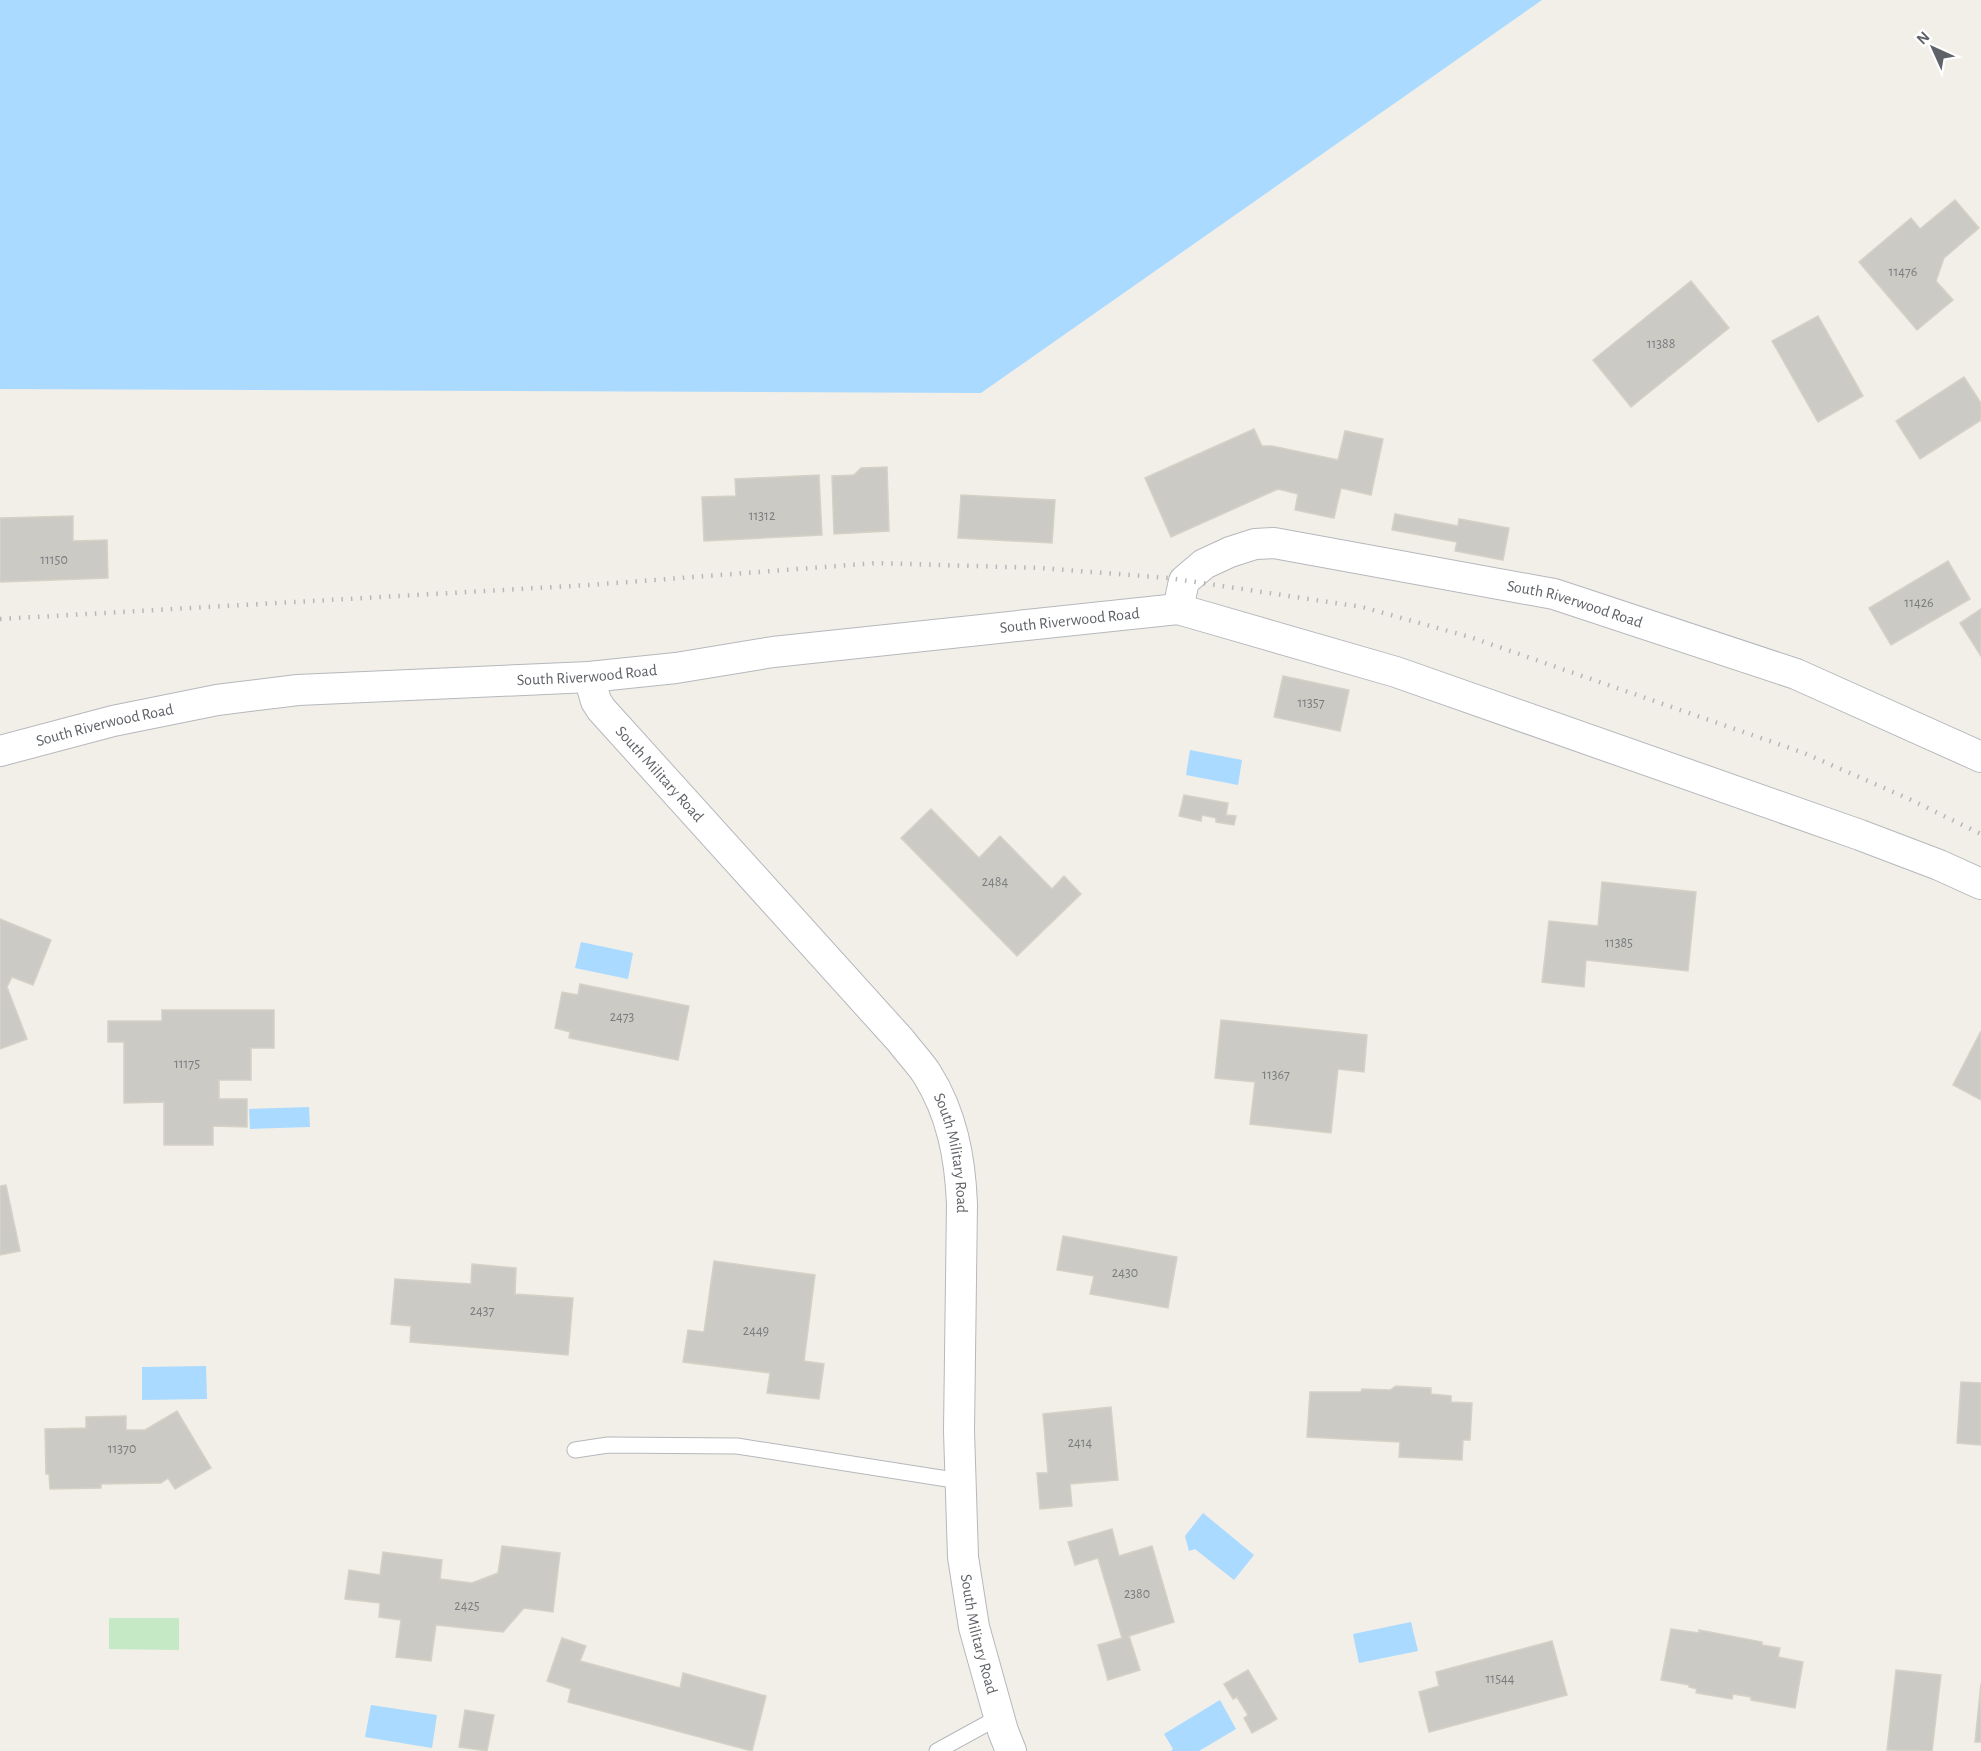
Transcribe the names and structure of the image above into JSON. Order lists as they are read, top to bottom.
{
  "streets": {
    "street": ["South Riverwood Road", "South Military Road"]
  },
  "crossings": [
    ["South Riverwood Road", "South Military Road"]
  ],
  "house_numbers": [
    "11476",
    "11388",
    "11312",
    "11150",
    "11426",
    "11357",
    "2484",
    "11385",
    "2473",
    "11175",
    "11367",
    "2430",
    "2437",
    "2449",
    "2414",
    "11370",
    "2380",
    "2425",
    "11544"
  ],
  "north": "top left"
}
